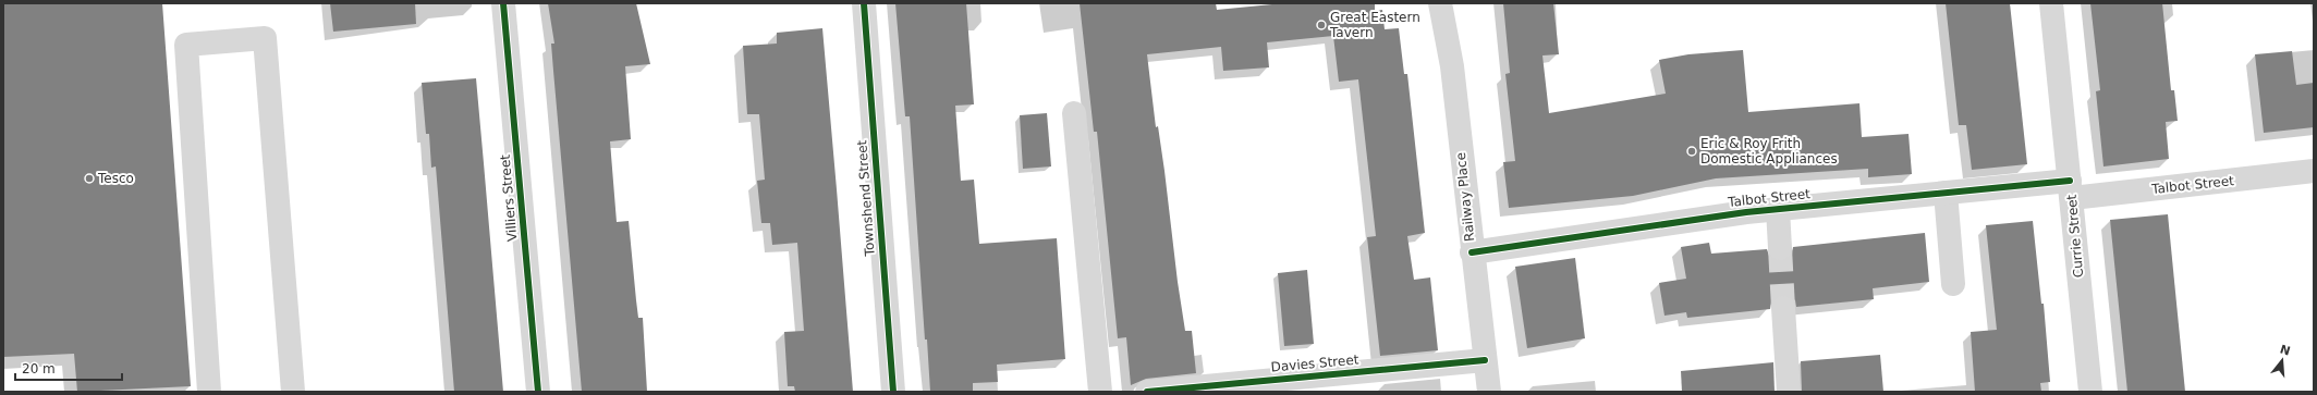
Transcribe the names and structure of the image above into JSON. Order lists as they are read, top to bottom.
{
  "streets": {
    "street": [
      "Talbot Street",
      "Railway Place",
      "Villiers Street",
      "Townshend Street",
      "Currie Street",
      "Davies Street"
    ]
  },
  "crossings": [
    ["Talbot Street", "Railway Place"],
    ["Talbot Street", "Currie Street"],
    ["Railway Place", "Davies Street"]
  ],
  "places": ["Great Eastern Tavern", "Eric & Roy Frith Domestic Appliances", "Tesco"],
  "scale_bar": "20 m",
  "north": "top"
}
